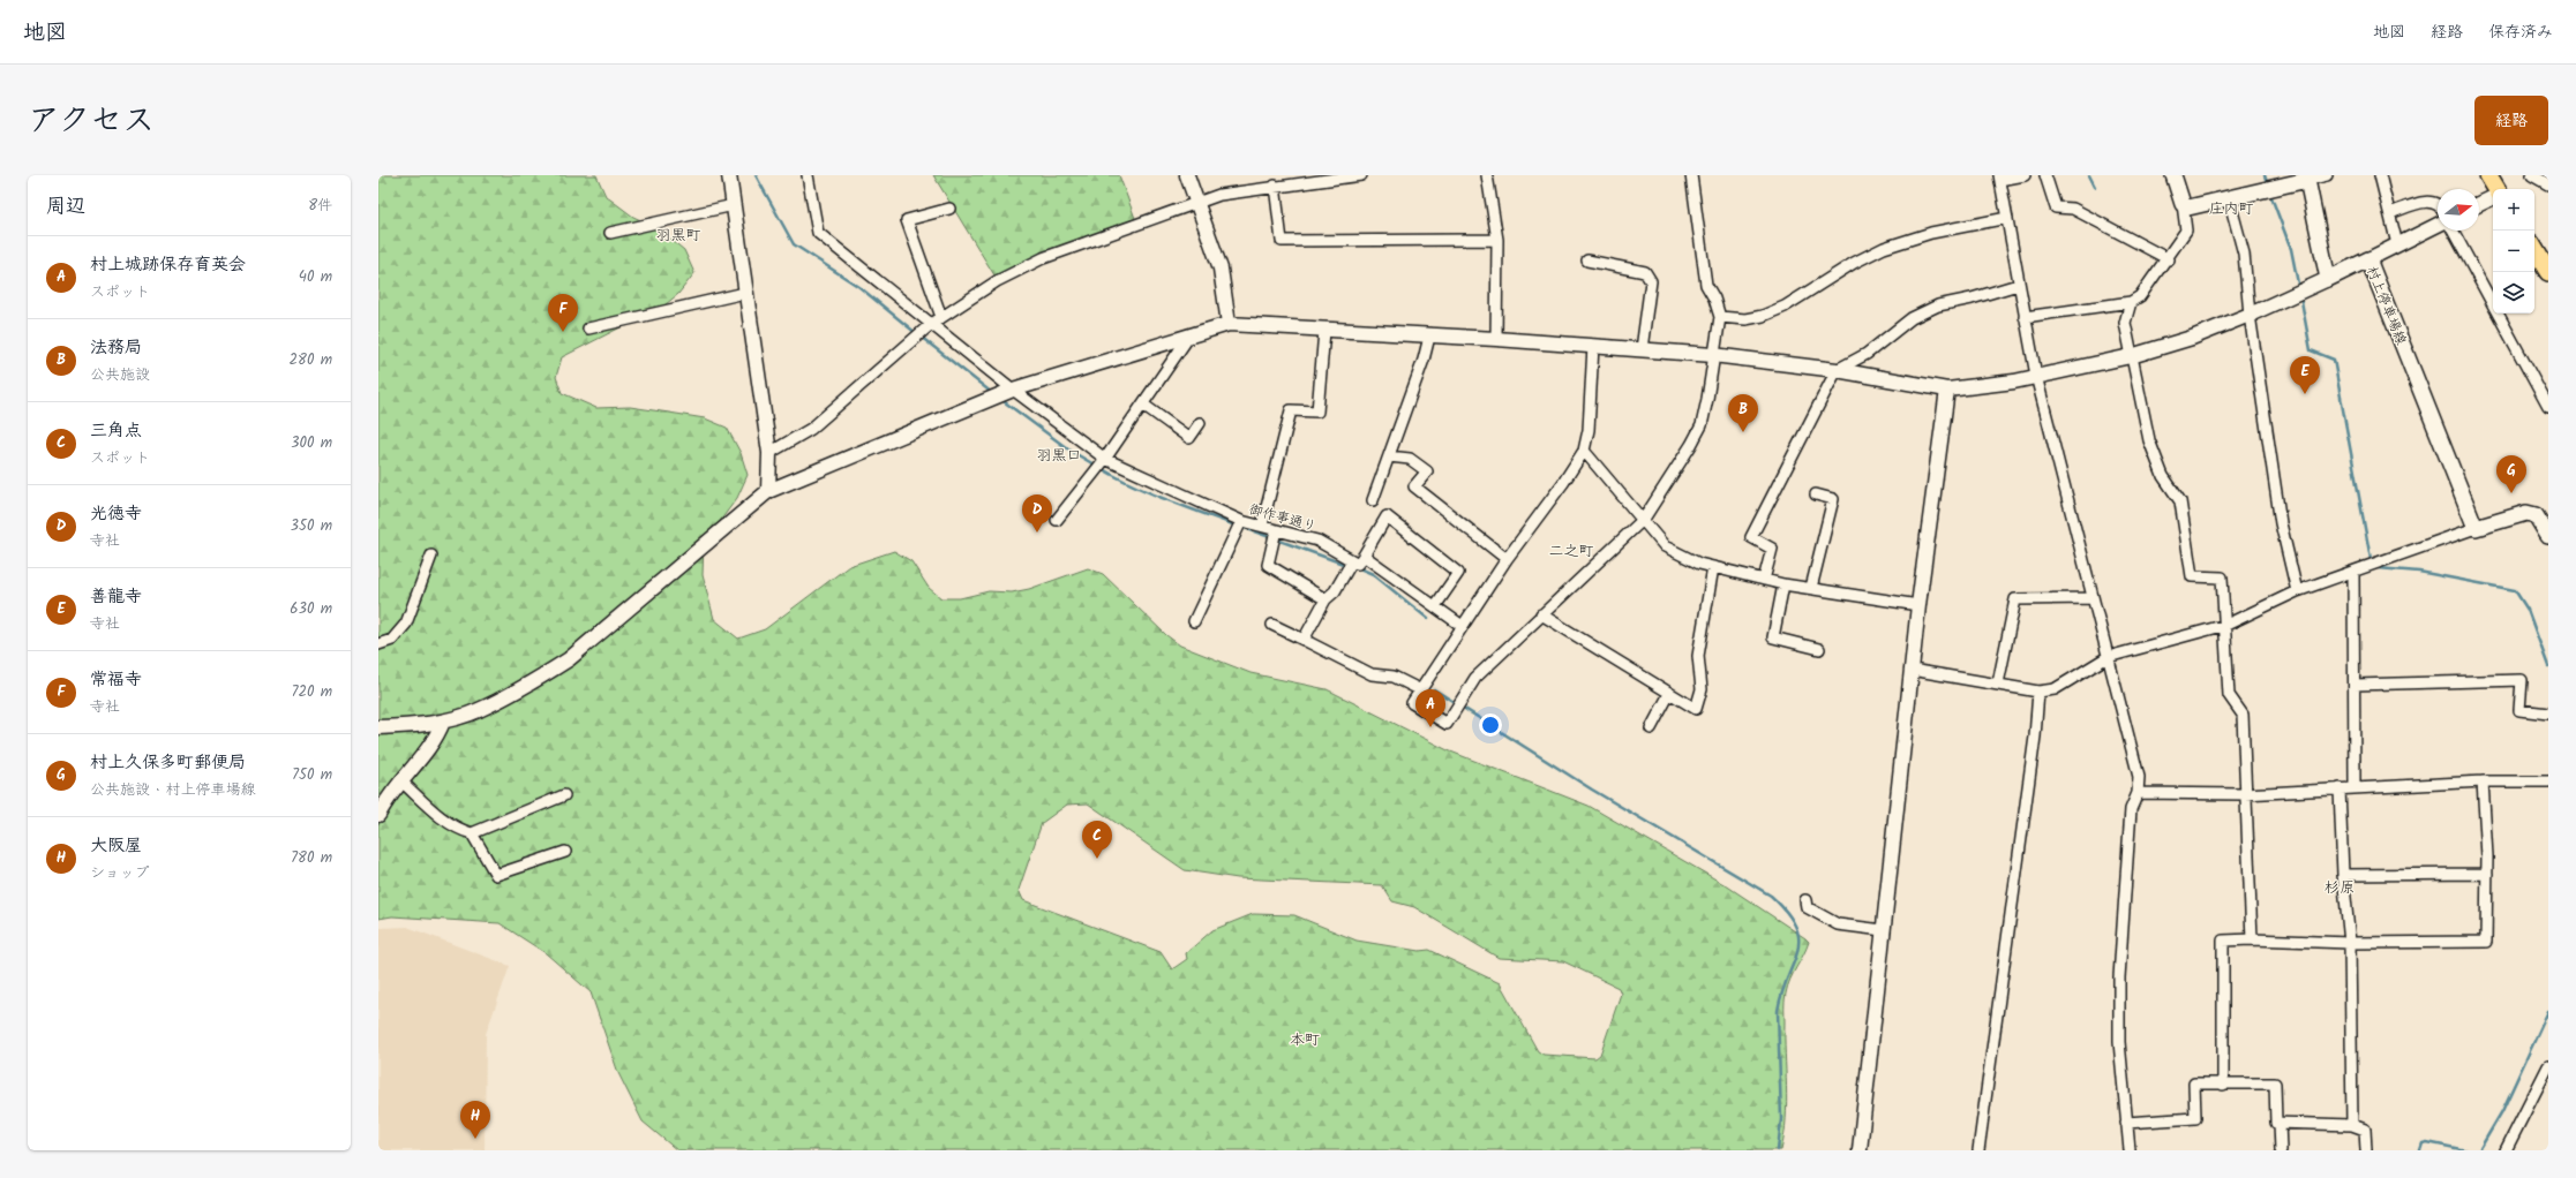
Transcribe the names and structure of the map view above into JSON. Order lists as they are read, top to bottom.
{
  "streets": {
    "main road": ["村上停車場線"],
    "street": ["御作事通り"]
  },
  "districts": [
    "庄内町",
    "羽黒町",
    "羽黒口",
    "二之町",
    "杉原",
    "本町"
  ],
  "north": "right",
  "page": {
    "header": "地図",
    "nav": ["地図", "経路", "保存済み"],
    "title": "アクセス",
    "buttons": "経路",
    "heading": ["周辺", "8件"],
    "map_buttons": ["+", "−"],
    "list": [
      {
        "mark": "A",
        "name": "村上城跡保存育英会",
        "note": "スポット",
        "value": "40 m"
      },
      {
        "mark": "B",
        "name": "法務局",
        "note": "公共施設",
        "value": "280 m"
      },
      {
        "mark": "C",
        "name": "三角点",
        "note": "スポット",
        "value": "300 m"
      },
      {
        "mark": "D",
        "name": "光徳寺",
        "note": "寺社",
        "value": "350 m"
      },
      {
        "mark": "E",
        "name": "善龍寺",
        "note": "寺社",
        "value": "630 m"
      },
      {
        "mark": "F",
        "name": "常福寺",
        "note": "寺社",
        "value": "720 m"
      },
      {
        "mark": "G",
        "name": "村上久保多町郵便局",
        "note": "公共施設 · 村上停車場線",
        "value": "750 m"
      },
      {
        "mark": "H",
        "name": "大阪屋",
        "note": "ショップ",
        "value": "780 m"
      }
    ],
    "pins": [
      "F",
      "E",
      "B",
      "G",
      "D",
      "A",
      "C",
      "H"
    ]
  }
}
